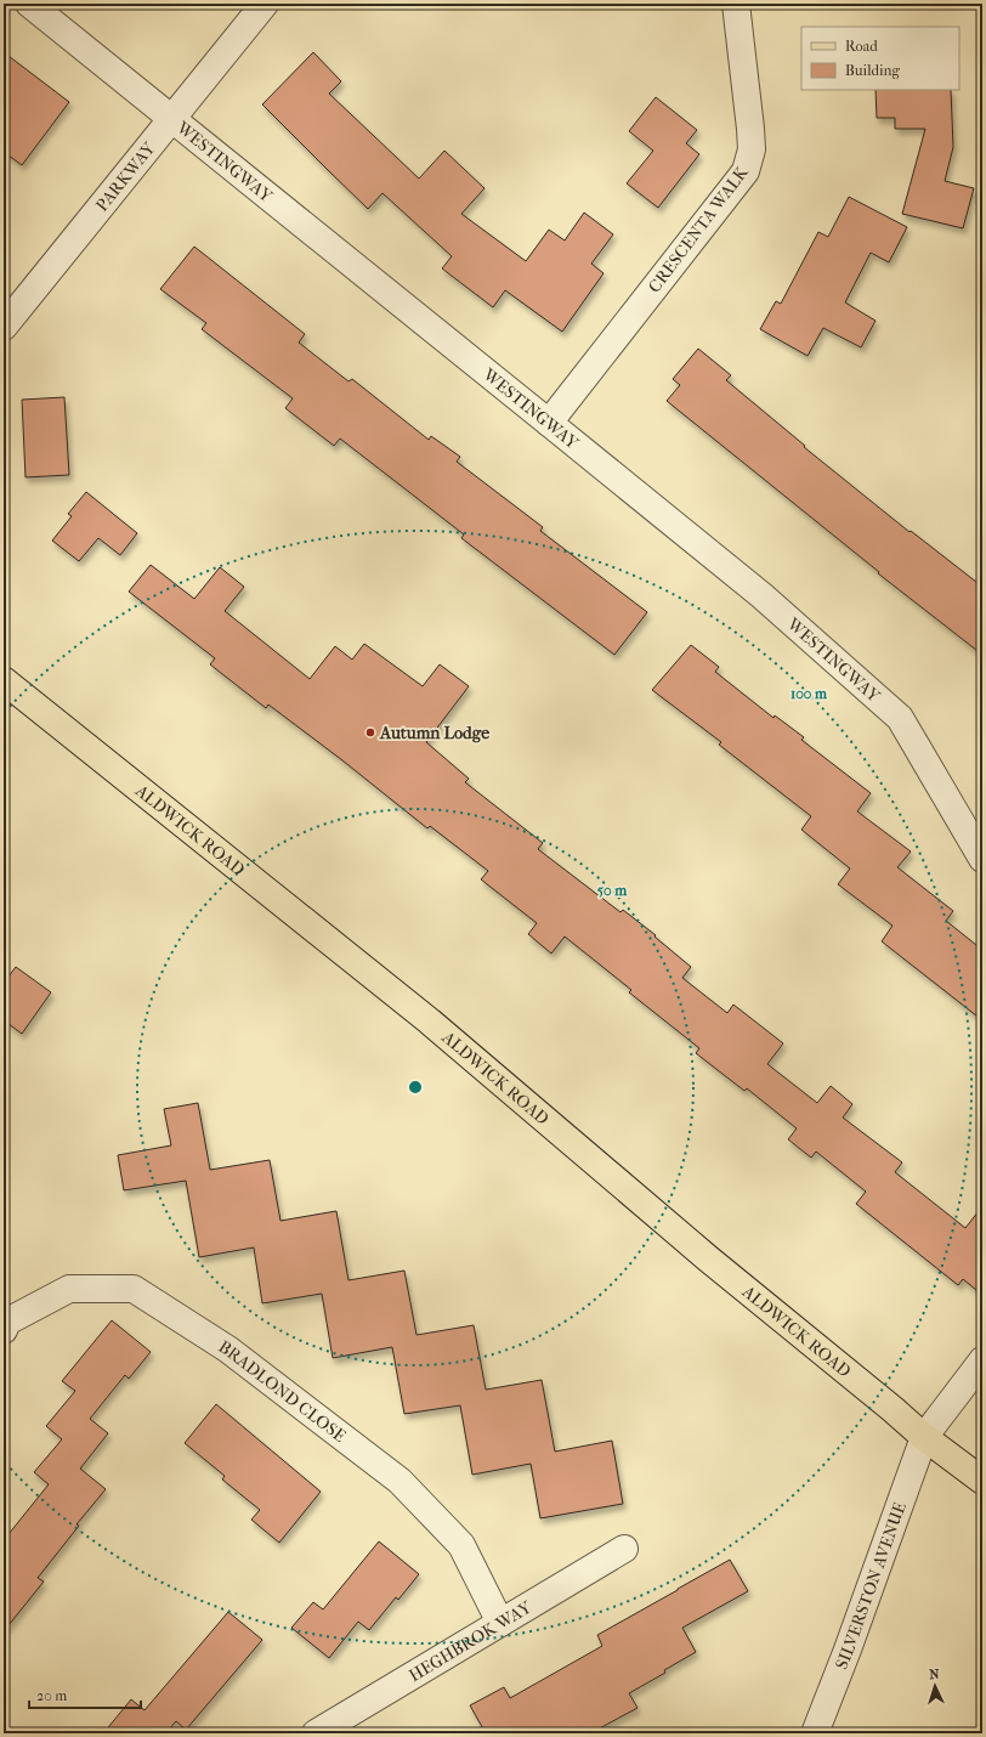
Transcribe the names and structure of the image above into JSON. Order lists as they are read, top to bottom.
{
  "streets": {
    "main road": ["ALDWICK ROAD"],
    "street": [
      "WESTINGWAY",
      "PARKWAY",
      "CRESCENTA WALK",
      "BRADLOND CLOSE",
      "SILVERSTON AVENUE",
      "HEGHBROK WAY"
    ]
  },
  "crossings": [
    ["WESTINGWAY", "PARKWAY"],
    ["WESTINGWAY", "CRESCENTA WALK"],
    ["ALDWICK ROAD", "SILVERSTON AVENUE"],
    ["BRADLOND CLOSE", "HEGHBROK WAY"]
  ],
  "places": ["Autumn Lodge"],
  "legend": ["Road", "Building"],
  "scale_bar": "20 m",
  "north": "top",
  "rings": ["100 m", "50 m"]
}
